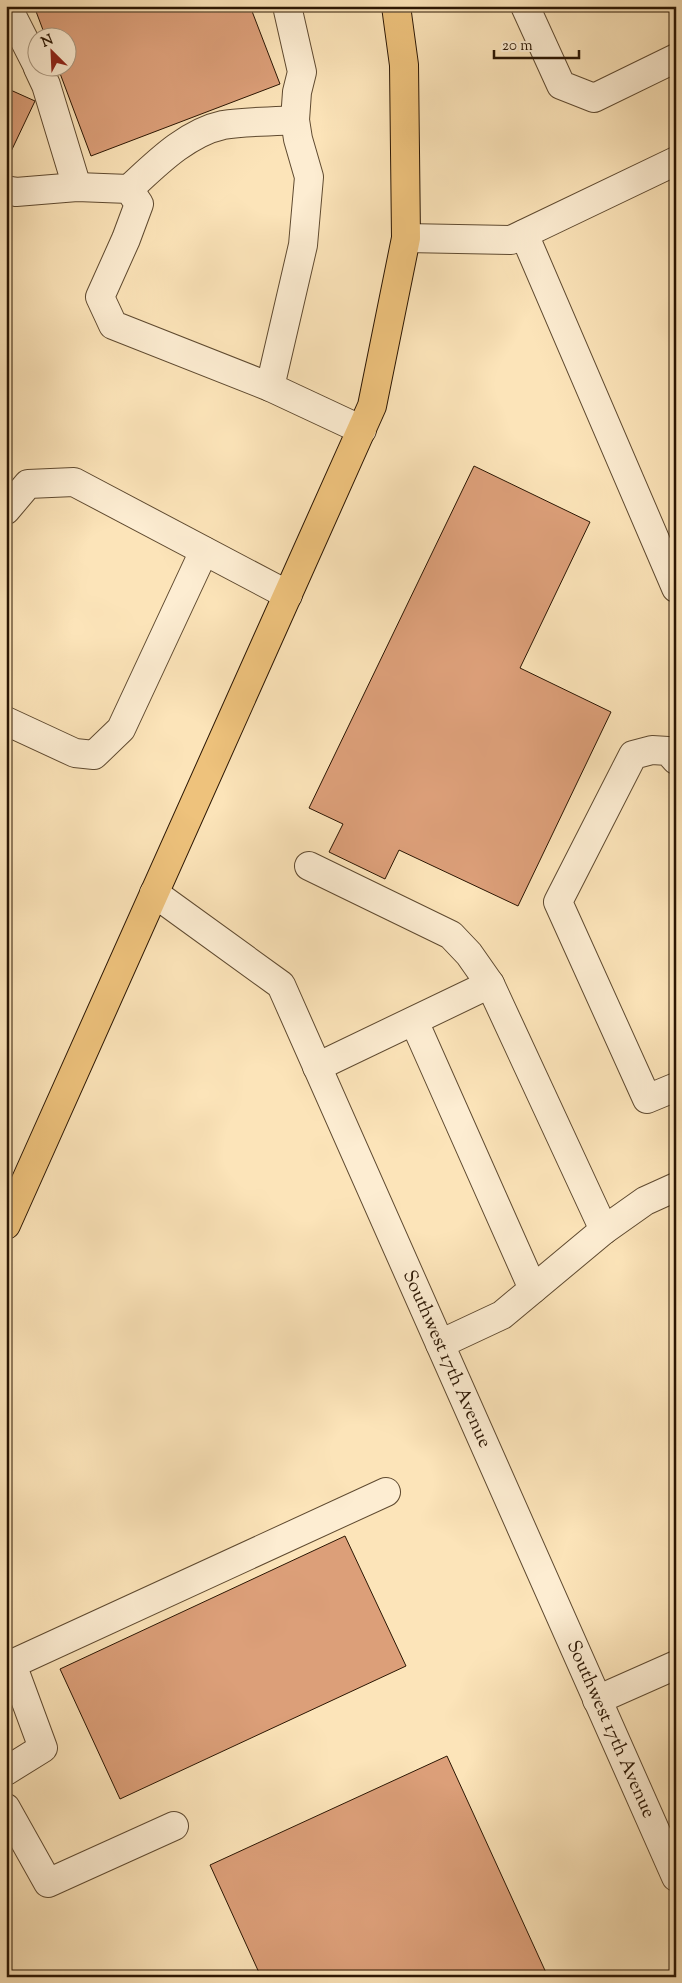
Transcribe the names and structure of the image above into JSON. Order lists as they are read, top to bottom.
{
  "streets": {
    "street": ["Southwest 17th Avenue"]
  },
  "scale_bar": "20 m",
  "north": "top left"
}
